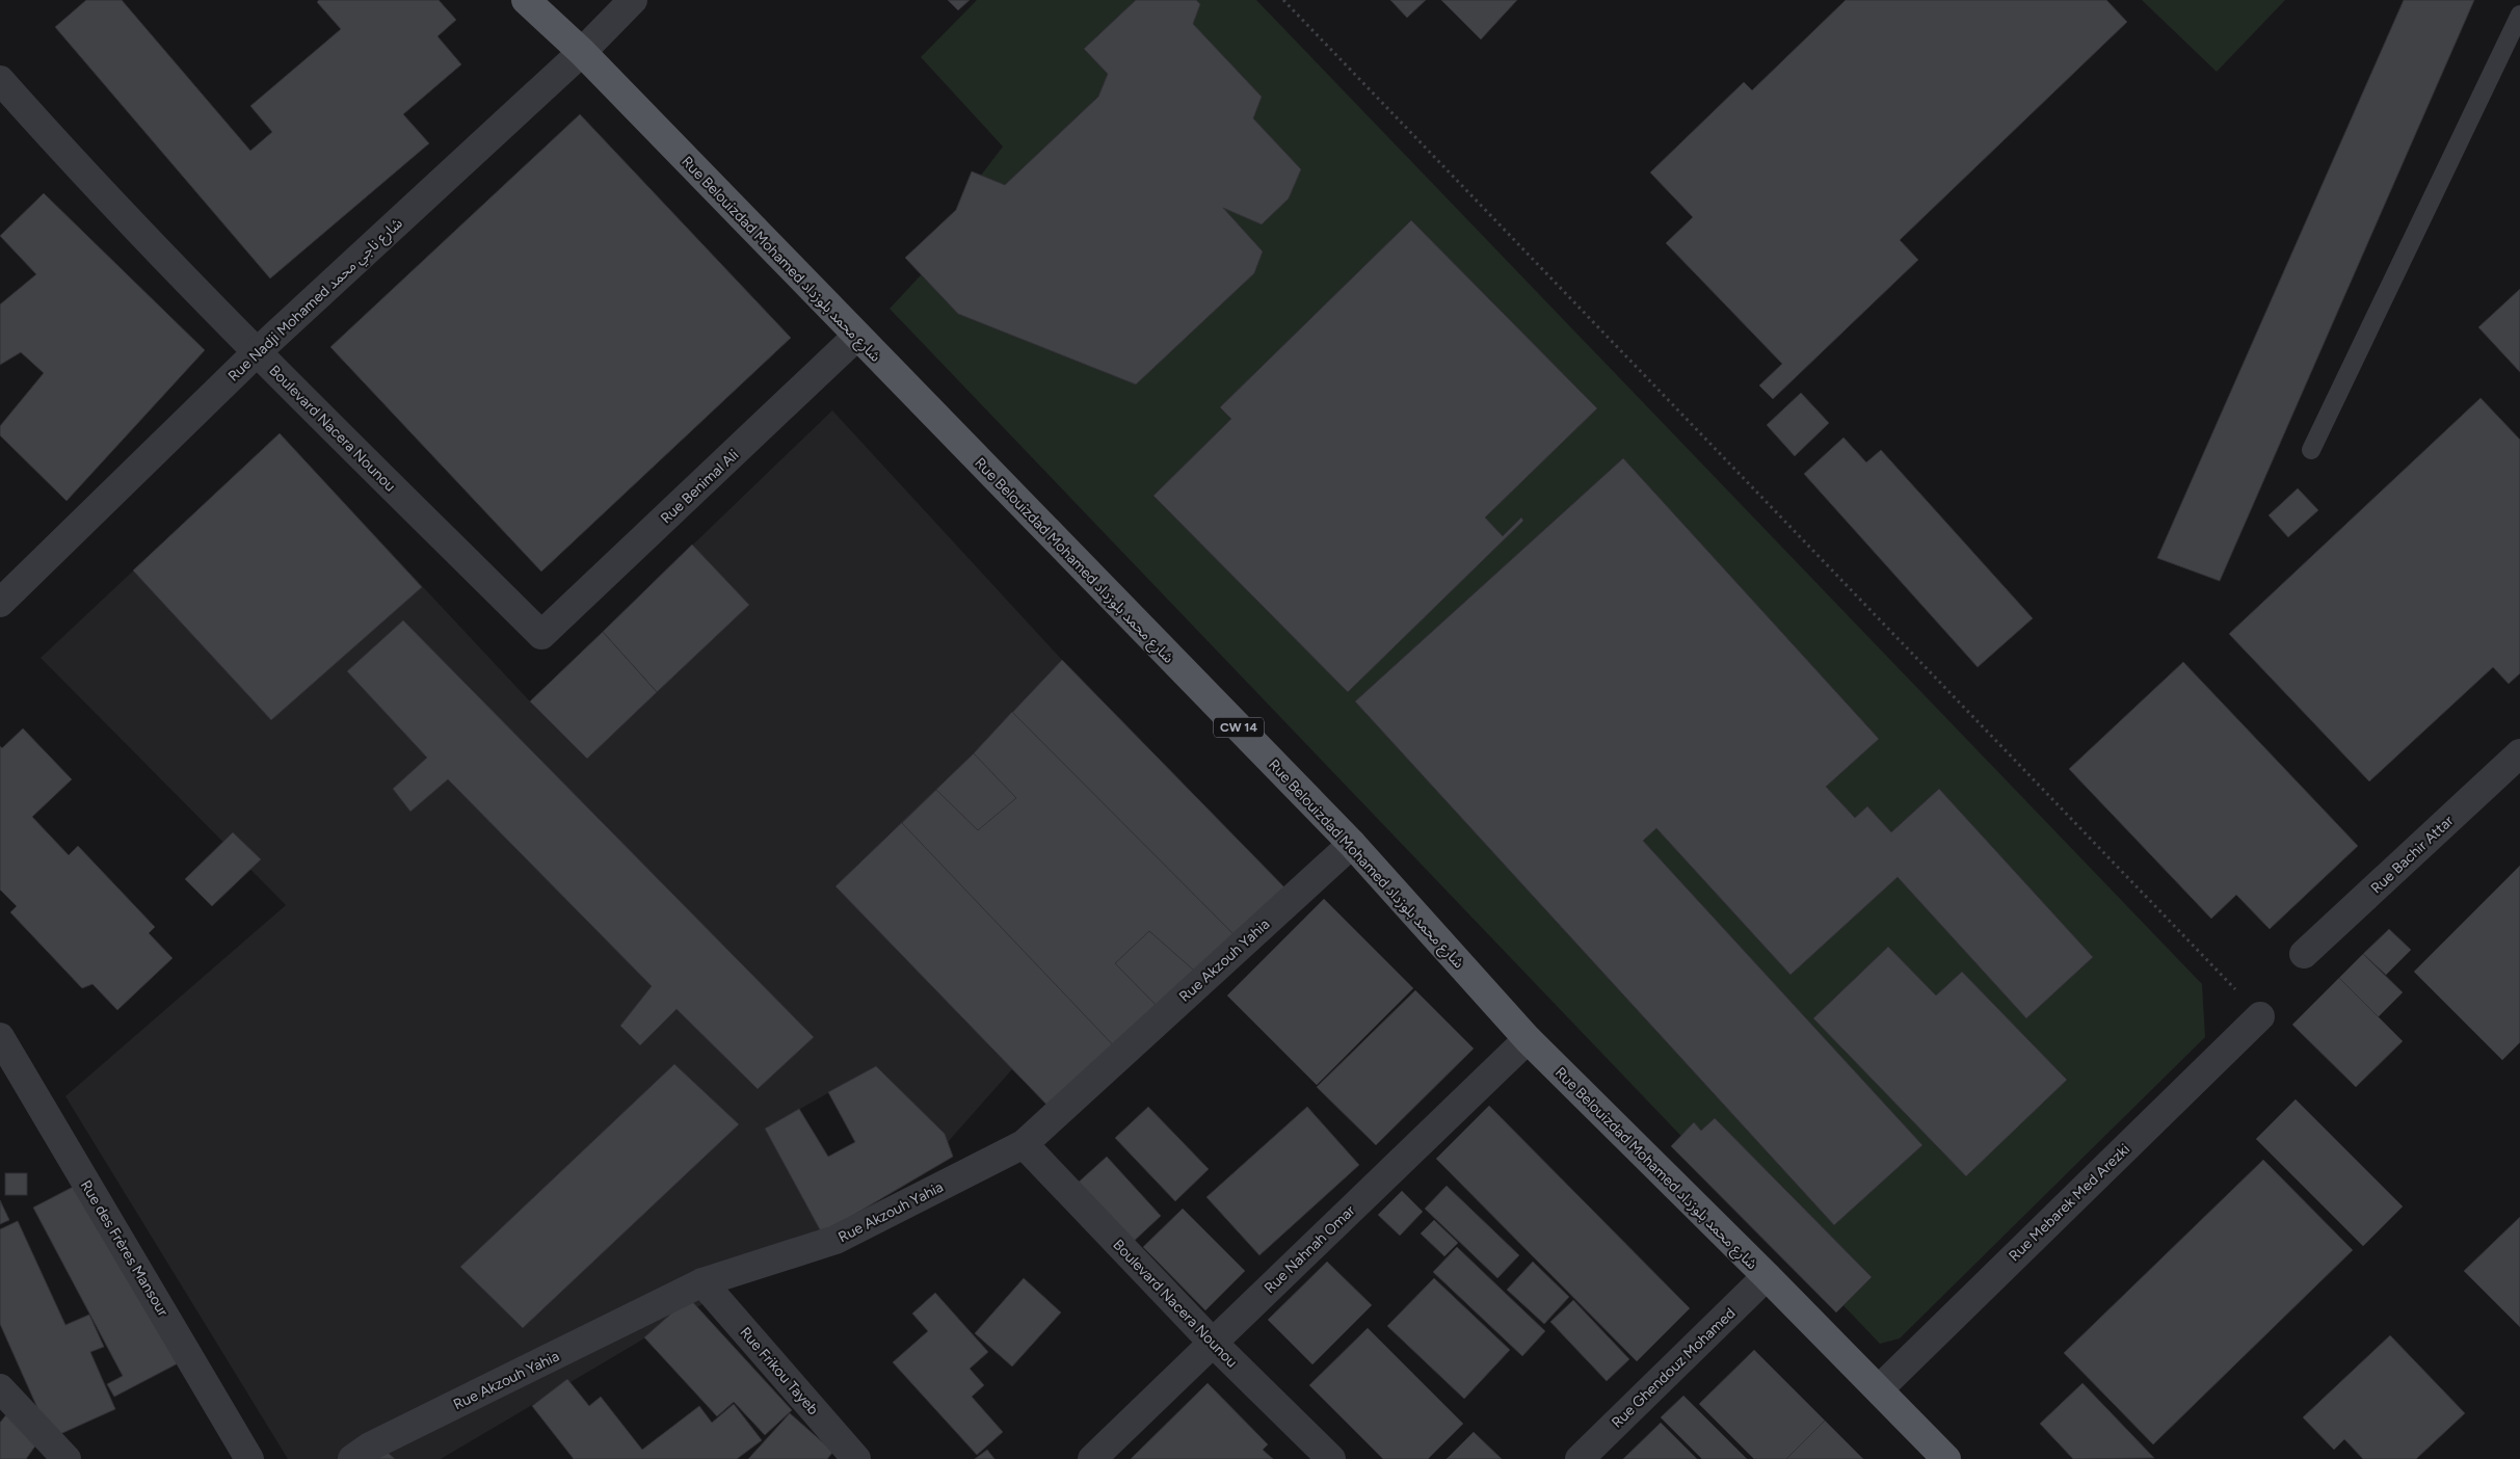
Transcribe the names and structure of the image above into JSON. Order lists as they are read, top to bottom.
{
  "streets": {
    "main road": ["Rue Belouizdad Mohamed شارع محمد بلوزداد", "CW 14"],
    "street": [
      "Rue Nadji Mohamed شارع ناجي محمد",
      "Boulevard Nacera Nounou",
      "Rue Benimal Ali",
      "Rue Bachir Attar",
      "Rue Akzouh Yahia",
      "Rue Mebarek Med Arezki",
      "Rue des Frères Mansour",
      "Rue Nahnah Omar",
      "Rue Ghendouz Mohamed",
      "Rue Frikou Tayeb"
    ]
  },
  "crossings": [
    ["Rue Belouizdad Mohamed شارع محمد بلوزداد", "Rue Nadji Mohamed شارع ناجي محمد"],
    ["Rue Belouizdad Mohamed شارع محمد بلوزداد", "Rue Benimal Ali"],
    ["Rue Belouizdad Mohamed شارع محمد بلوزداد", "Rue Akzouh Yahia"],
    ["Rue Belouizdad Mohamed شارع محمد بلوزداد", "Rue Mebarek Med Arezki"],
    ["Rue Belouizdad Mohamed شارع محمد بلوزداد", "Rue Nahnah Omar"],
    ["Rue Belouizdad Mohamed شارع محمد بلوزداد", "Rue Ghendouz Mohamed"],
    ["Rue Nadji Mohamed شارع ناجي محمد", "Boulevard Nacera Nounou"],
    ["Boulevard Nacera Nounou", "Rue Benimal Ali"],
    ["Boulevard Nacera Nounou", "Rue Akzouh Yahia"],
    ["Boulevard Nacera Nounou", "Rue Nahnah Omar"],
    ["Rue Akzouh Yahia", "Rue Frikou Tayeb"]
  ]
}
